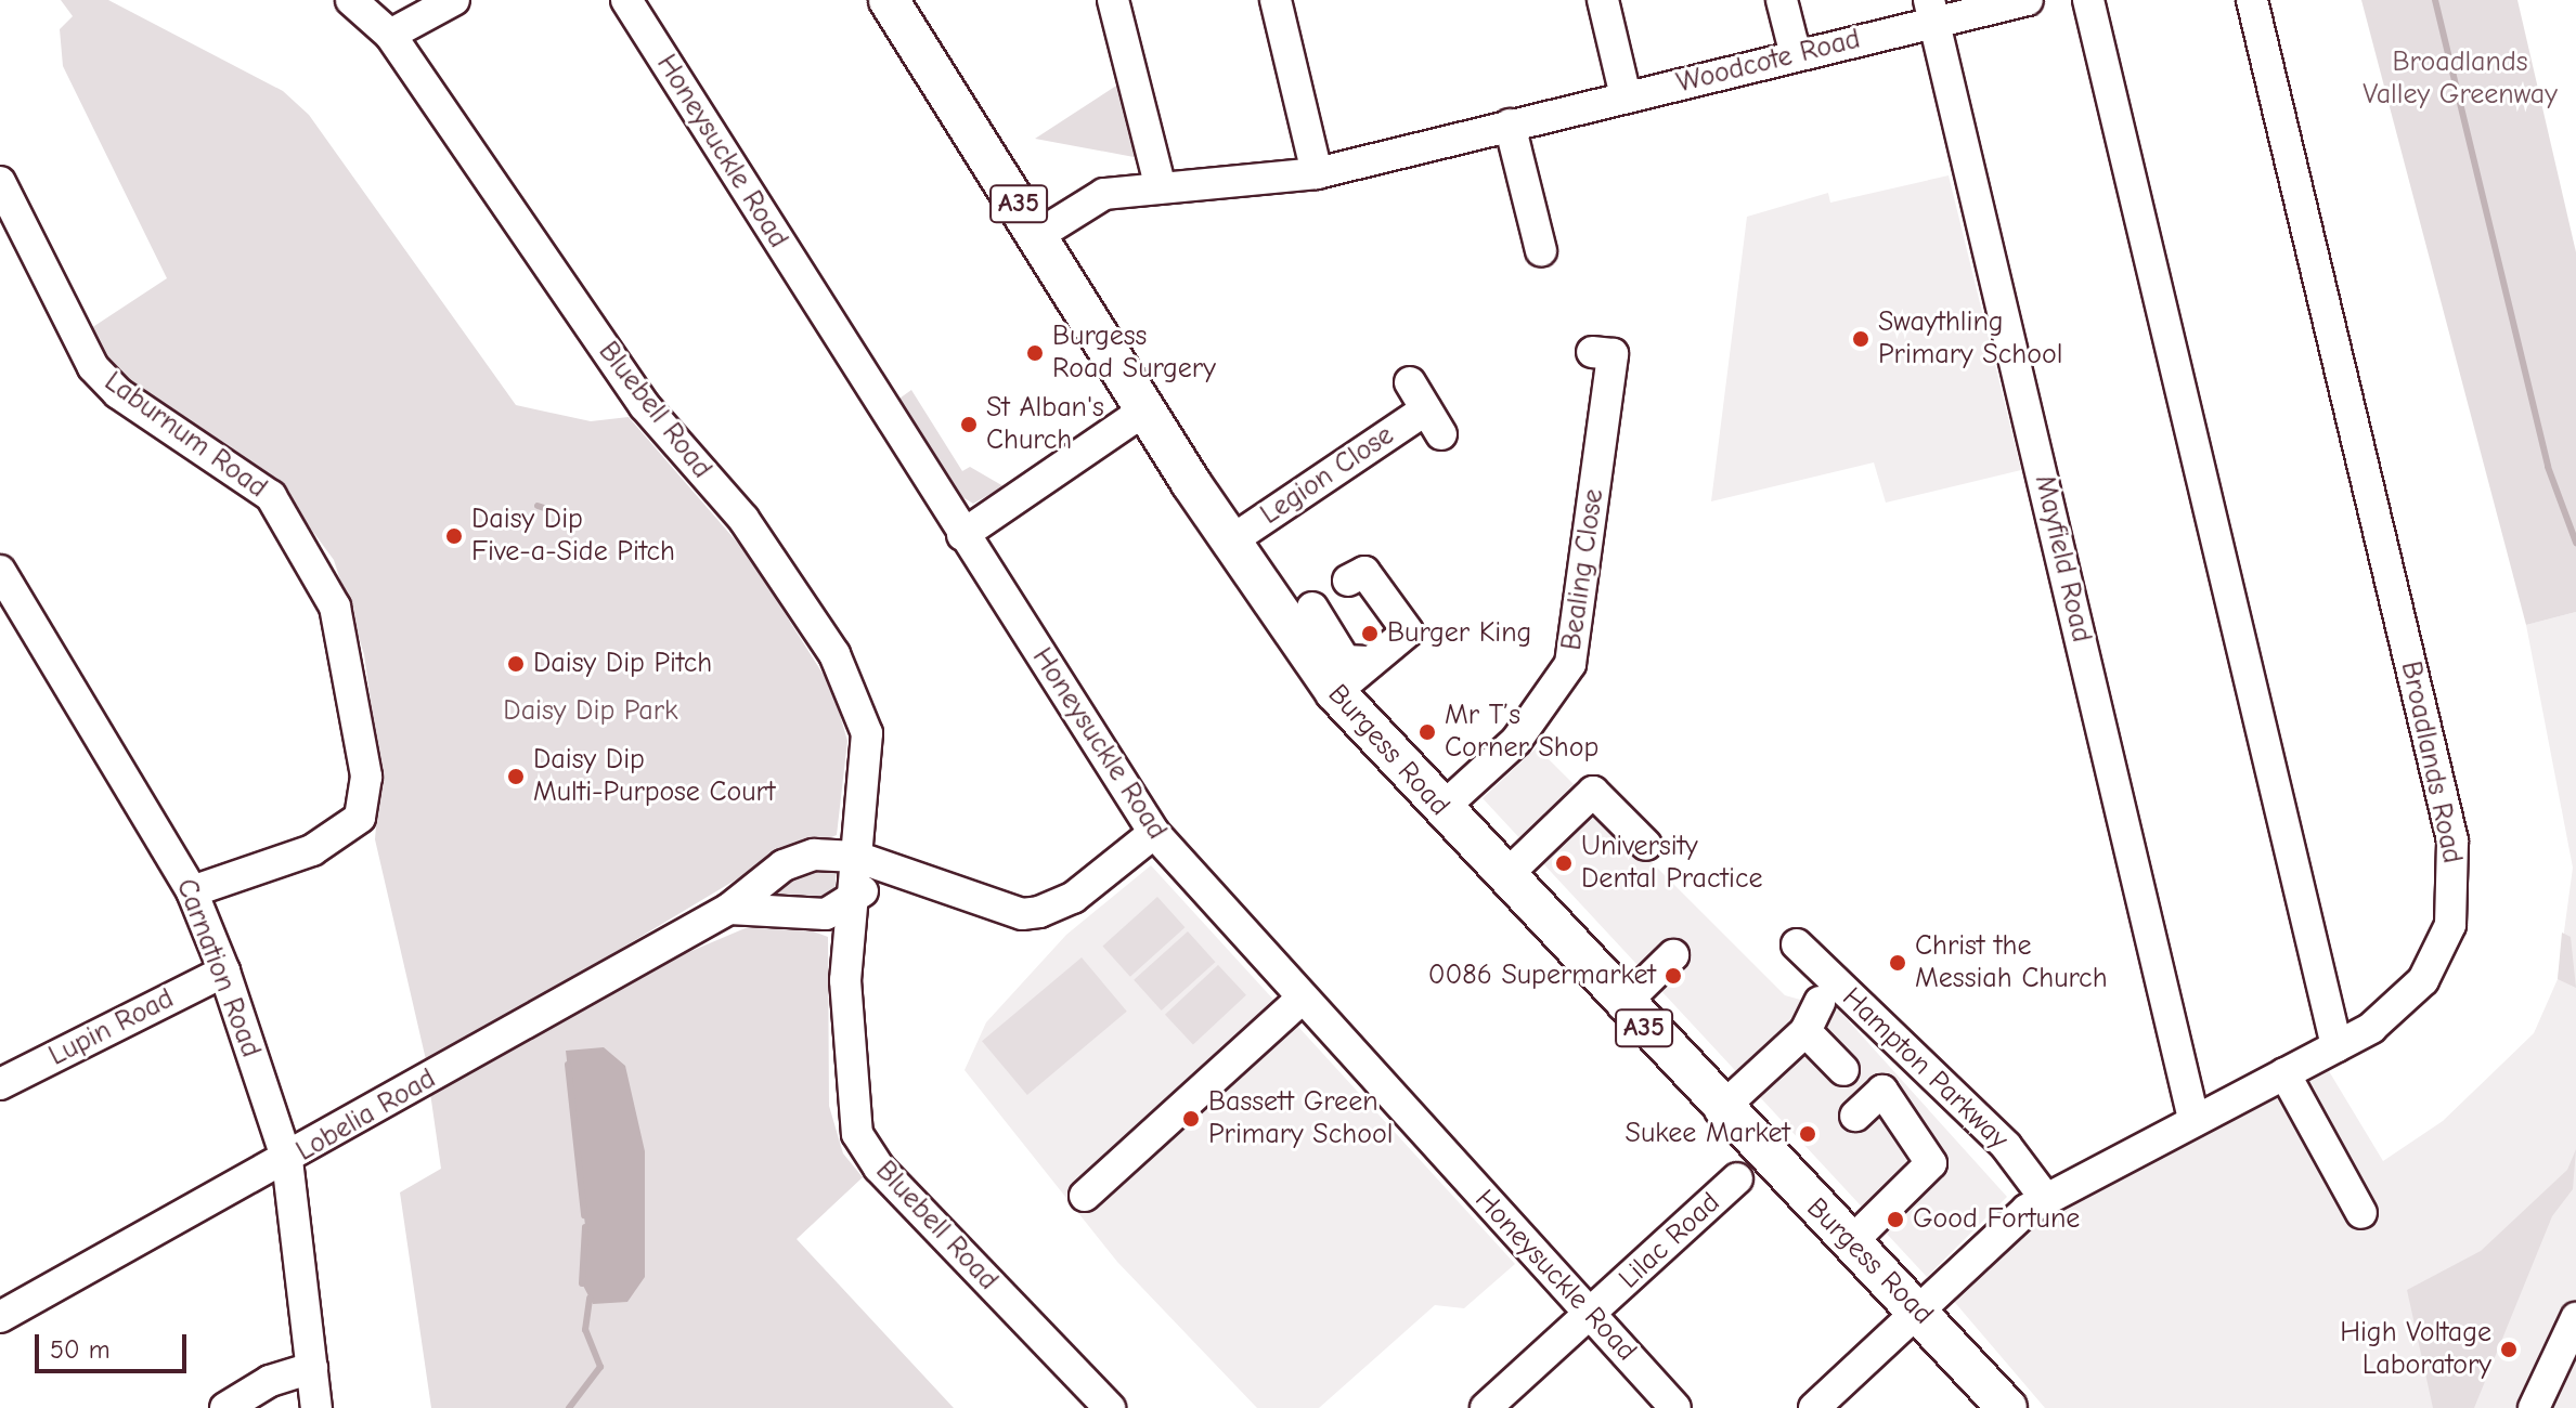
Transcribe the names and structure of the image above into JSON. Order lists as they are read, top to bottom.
{
  "streets": {
    "main road": ["A35", "Burgess Road"],
    "street": [
      "Woodcote Road",
      "Honeysuckle Road",
      "Bluebell Road",
      "Laburnum Road",
      "Legion Close",
      "Mayfield Road",
      "Bealing Close",
      "Broadlands Road",
      "Carnation Road",
      "Lupin Road",
      "Hampton Parkway",
      "Lobelia Road",
      "Lilac Road"
    ]
  },
  "crossings": [
    ["Woodcote Road", "Mayfield Road"],
    ["Woodcote Road", "Burgess Road"],
    ["Honeysuckle Road", "Lilac Road"],
    ["Bluebell Road", "Lobelia Road"],
    ["Laburnum Road", "Carnation Road"],
    ["Legion Close", "Burgess Road"],
    ["Mayfield Road", "Broadlands Road"],
    ["Bealing Close", "Burgess Road"],
    ["Burgess Road", "Broadlands Road"],
    ["Broadlands Road", "Hampton Parkway"],
    ["Carnation Road", "Lupin Road"],
    ["Carnation Road", "Lobelia Road"]
  ],
  "parks": ["Broadlands Valley Greenway", "Daisy Dip Park"],
  "places": [
    "Swaythling Primary School",
    "Burgess Road Surgery",
    "St Alban's Church",
    "Daisy Dip Five-a-Side Pitch",
    "Burger King",
    "Daisy Dip Pitch",
    "Mr T’s Corner Shop",
    "Daisy Dip Multi-Purpose Court",
    "University Dental Practice",
    "Christ the Messiah Church",
    "0086 Supermarket",
    "Bassett Green Primary School",
    "Sukee Market",
    "Good Fortune",
    "High Voltage Laboratory"
  ],
  "scale_bar": "50 m"
}
